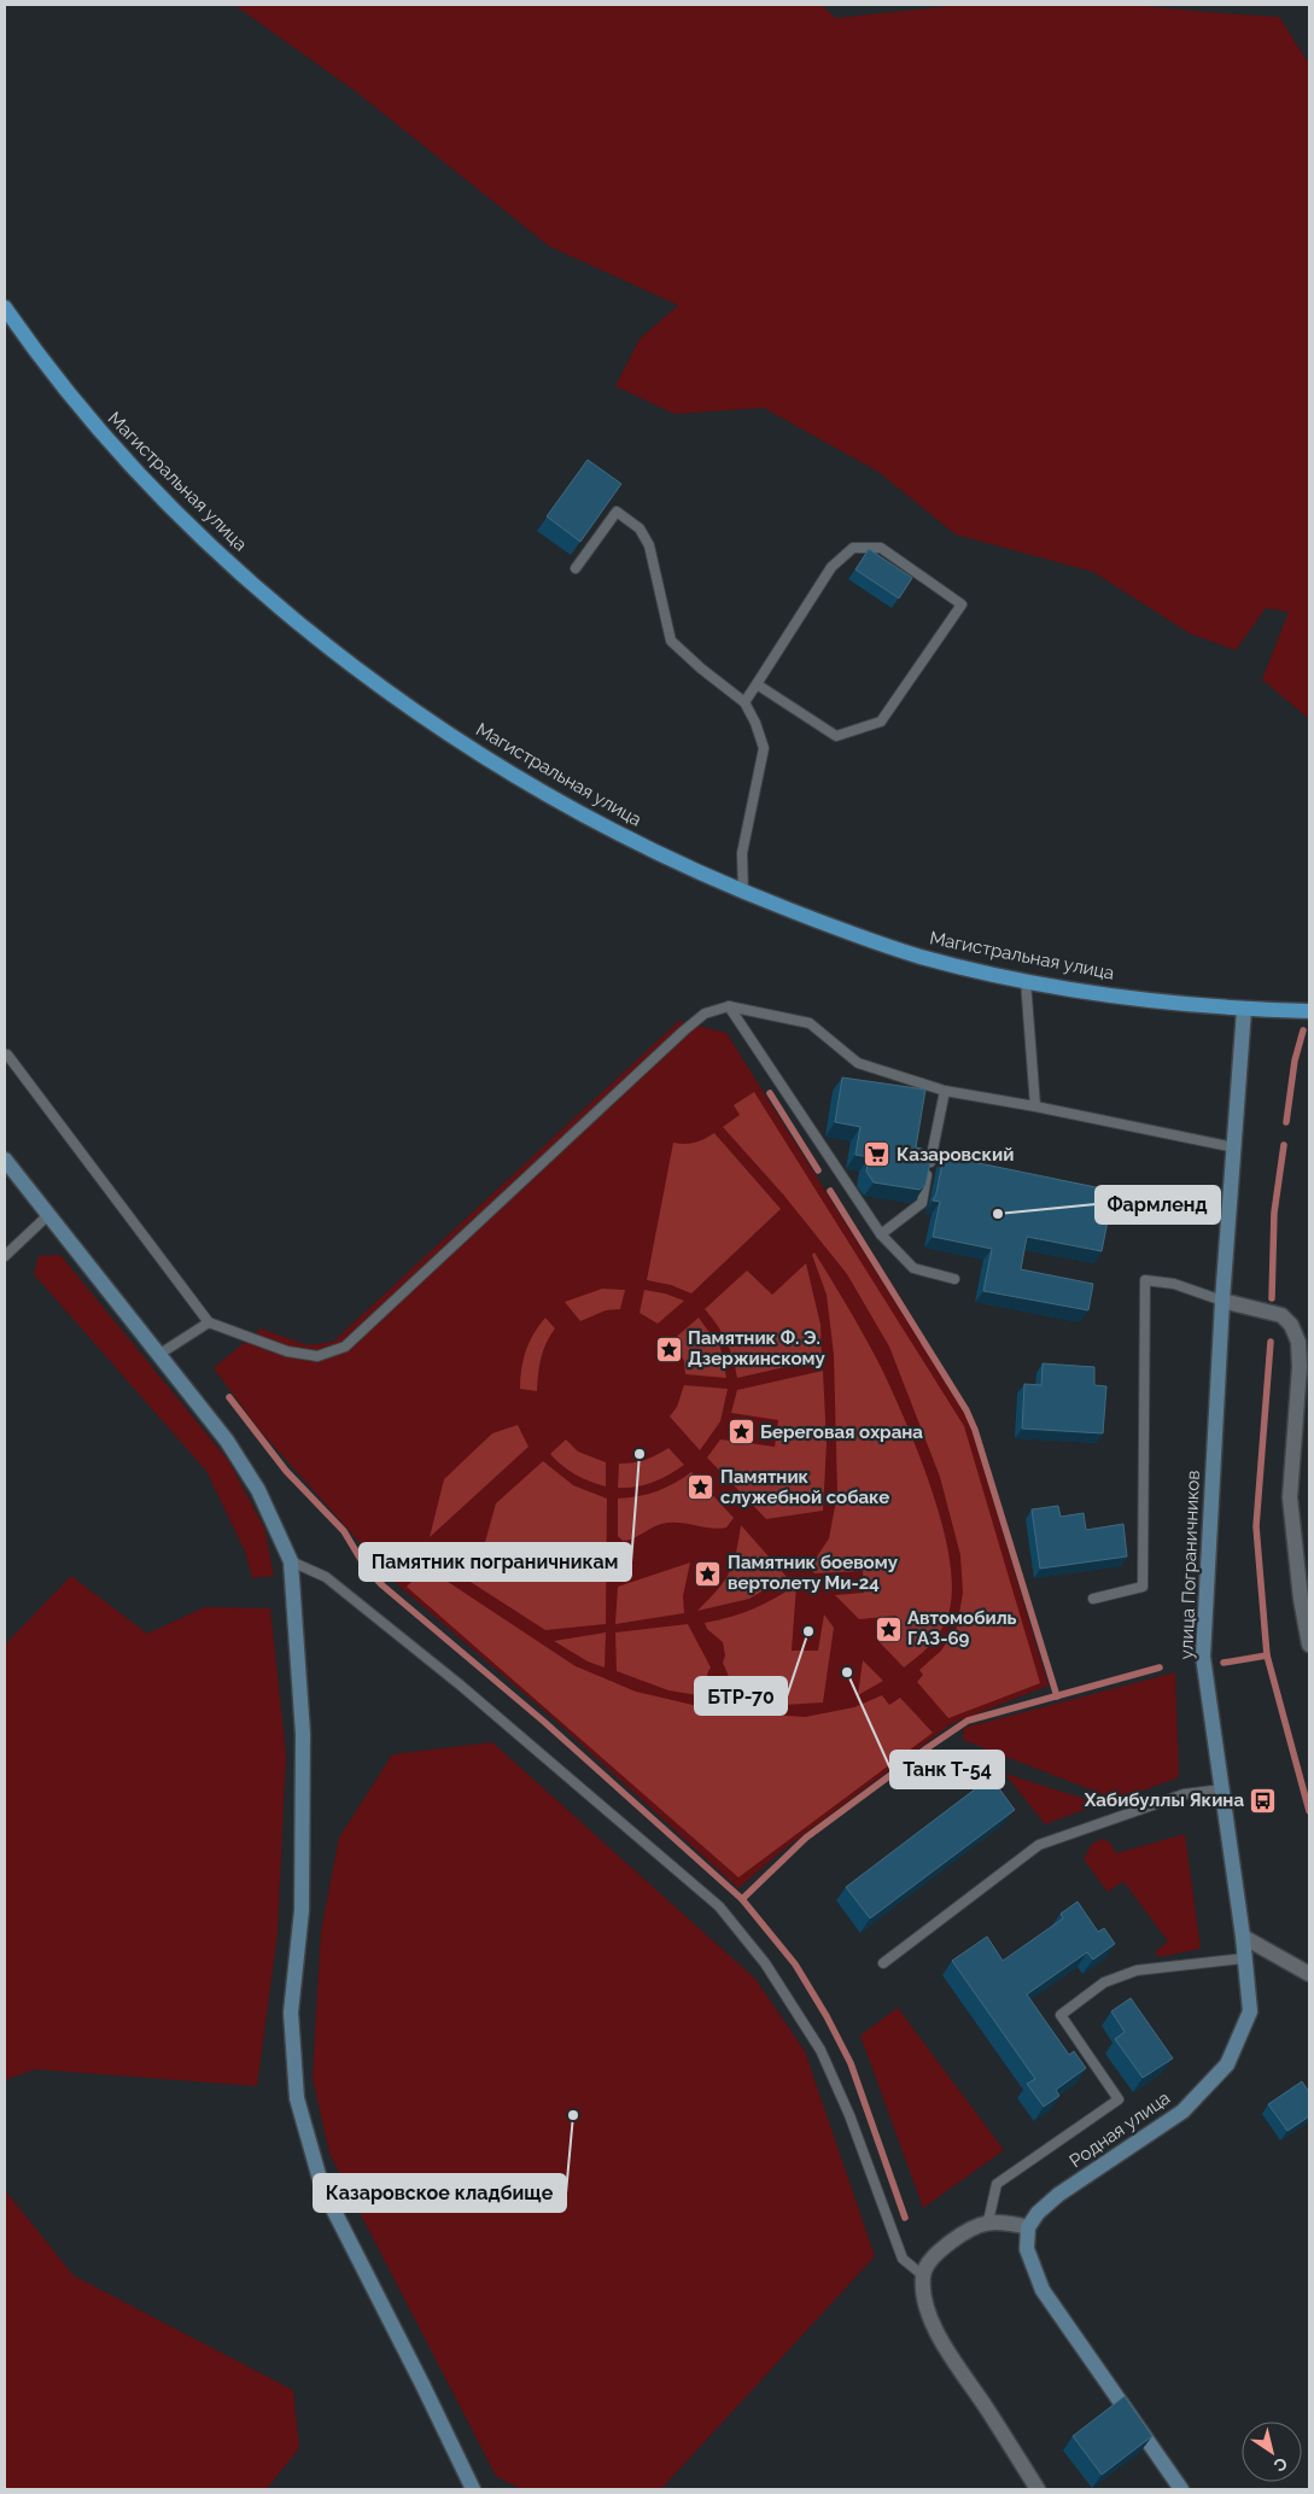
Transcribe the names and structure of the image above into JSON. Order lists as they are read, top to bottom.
{
  "streets": {
    "main road": ["Магистральная улица"],
    "street": ["улица Пограничников", "Родная улица"]
  },
  "crossings": [
    ["Магистральная улица", "улица Пограничников"],
    ["улица Пограничников", "Родная улица"]
  ],
  "places": {
    "supermarket": ["Казаровский"],
    "other": [
      "Фармленд",
      "Памятник пограничникам",
      "БТР-70",
      "Танк Т-54",
      "Казаровское кладбище"
    ],
    "place": [
      "Памятник Ф. Э. Дзержинскому",
      "Береговая охрана",
      "Памятник служебной собаке",
      "Памятник боевому вертолету Ми-24",
      "Автомобиль ГАЗ-69"
    ],
    "bus stop": ["Хабибуллы Якина"]
  },
  "north": "bottom right"
}
